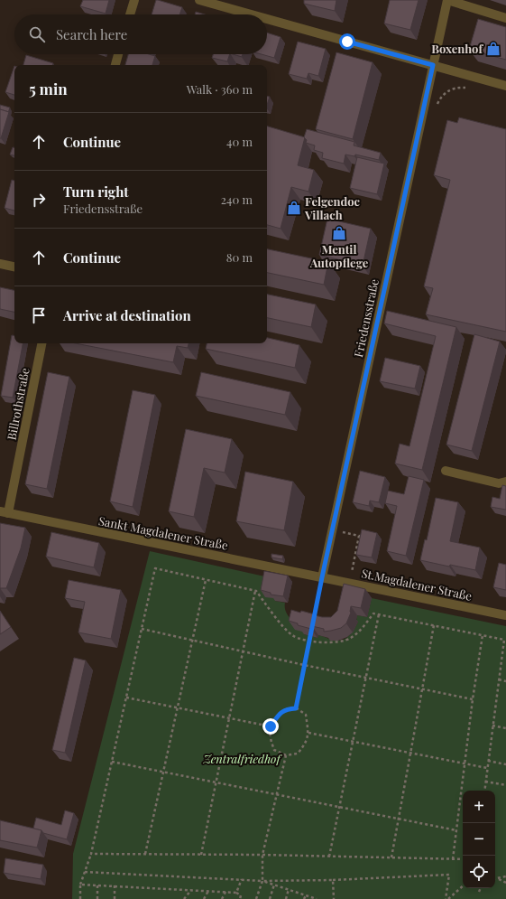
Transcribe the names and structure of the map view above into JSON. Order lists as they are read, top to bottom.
{
  "streets": {
    "street": [
      "Friedensstraße",
      "Billrothstraße",
      "Sankt Magdalener Straße",
      "St.Magdalener Straße"
    ]
  },
  "crossings": [
    ["Friedensstraße", "Sankt Magdalener Straße"],
    ["Friedensstraße", "St.Magdalener Straße"],
    ["Billrothstraße", "Sankt Magdalener Straße"],
    ["Sankt Magdalener Straße", "St.Magdalener Straße"]
  ],
  "parks": ["Zentralfriedhof"],
  "places": {
    "shop": ["Boxenhof", "Felgendoc Villach", "Mentil Autopflege"]
  },
  "page": {
    "search": "Search here",
    "heading": ["5 min", "Walk · 360 m"],
    "list": [
      ["Continue", "40 m"],
      ["Turn right", "Friedensstraße", "240 m"],
      ["Continue", "80 m"],
      "Arrive at destination"
    ],
    "map_buttons": ["+", "−"]
  }
}
